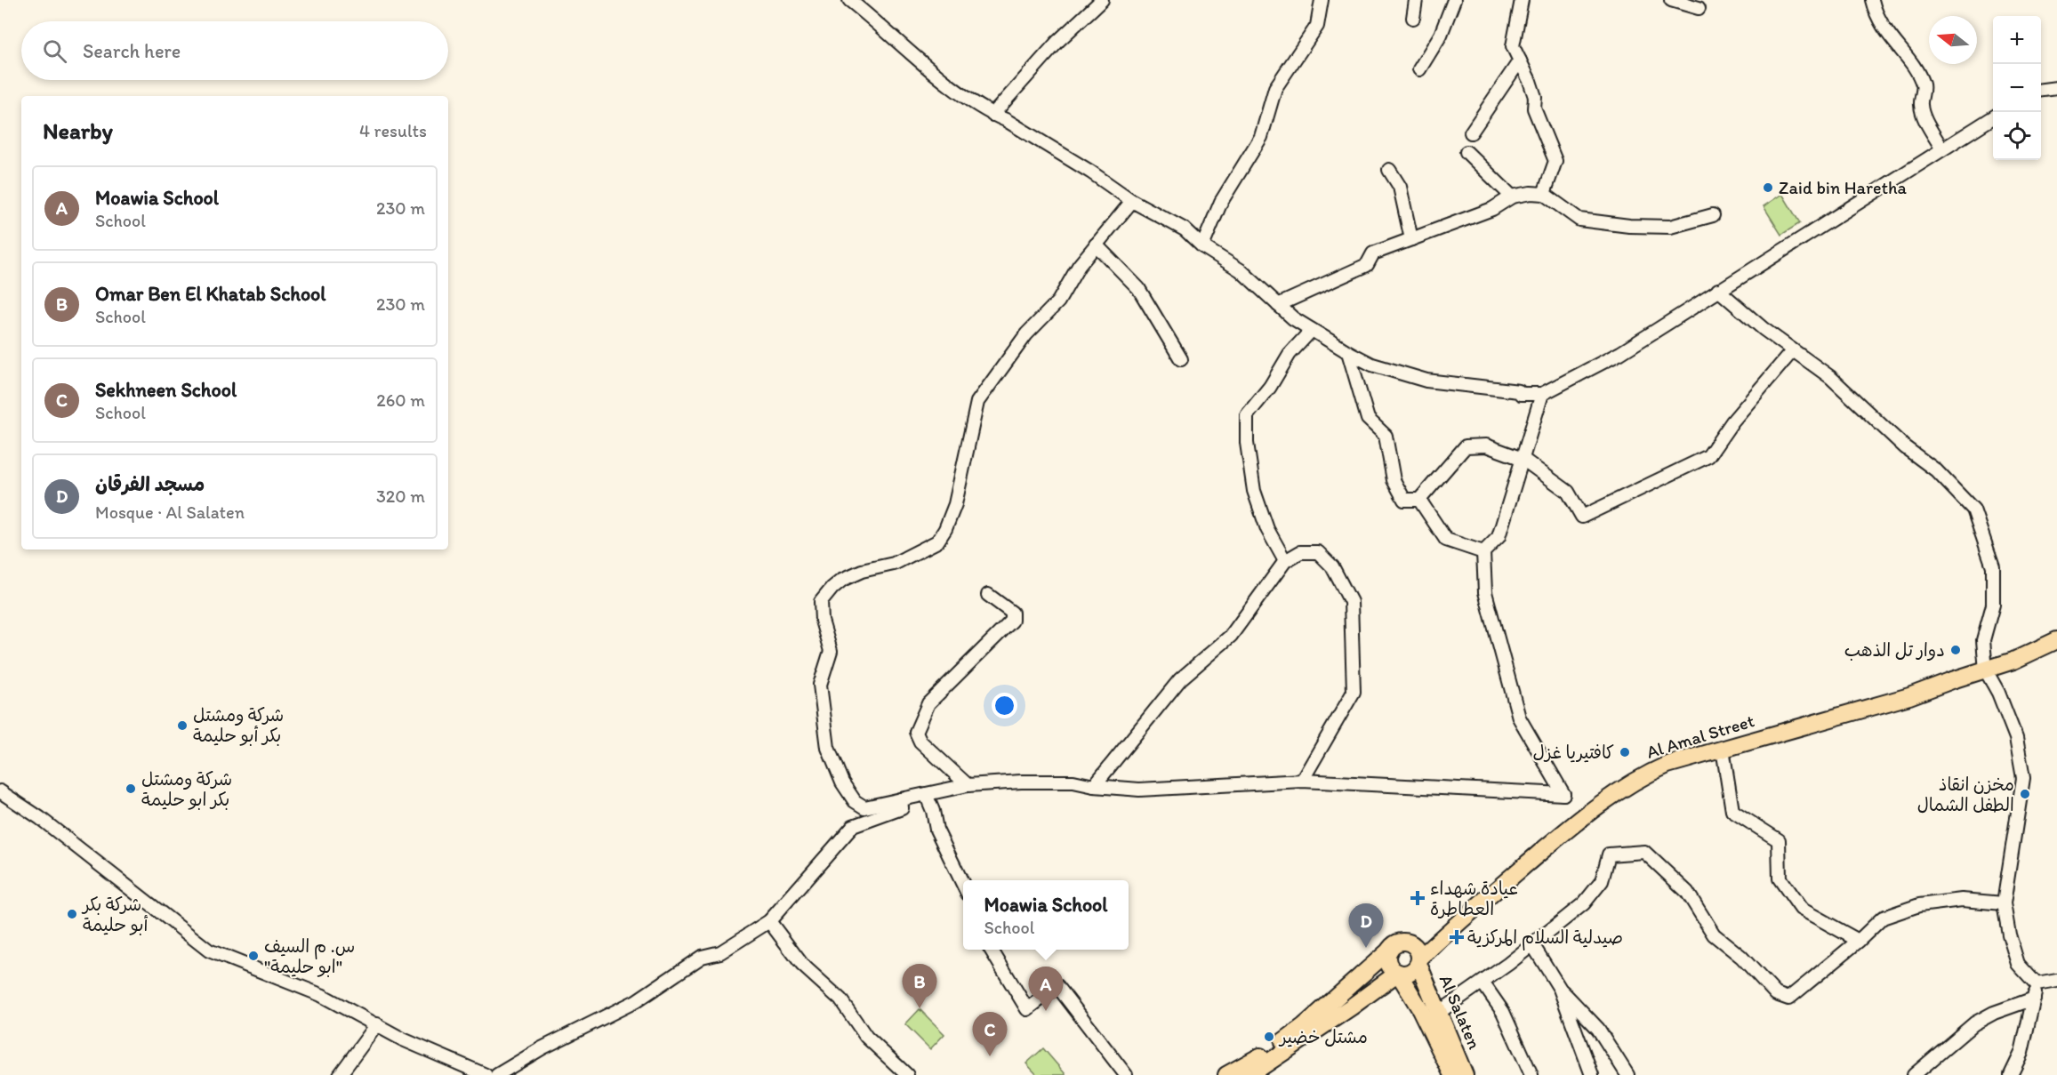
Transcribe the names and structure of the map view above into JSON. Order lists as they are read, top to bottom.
{
  "streets": {
    "main road": ["Al Amal Street", "Al Salaten"]
  },
  "crossings": [
    ["Al Amal Street", "Al Salaten"]
  ],
  "places": {
    "other": [
      "Zaid bin Haretha",
      "دوار تل الذهب",
      "شركة ومشتل بكر أبو حليمة",
      "كافتيريا غزل",
      "شركة ومشتل بكر ابو حليمة",
      "مخزن انقاذ الطفل الشمال",
      "شركة بكر أبو حليمة",
      "س. م السيف \"ابو حليمة\"",
      "مشتل خضير"
    ],
    "health": ["عيادة شهداء العطاطرة", "صيدلية السلام المركزية"]
  },
  "north": "left",
  "page": {
    "map_buttons": ["+", "−"],
    "search": "Search here",
    "heading": ["Nearby", "4 results"],
    "list": [
      {
        "mark": "A",
        "name": "Moawia School",
        "note": "School",
        "value": "230 m"
      },
      {
        "mark": "B",
        "name": "Omar Ben El Khatab School",
        "note": "School",
        "value": "230 m"
      },
      {
        "mark": "C",
        "name": "Sekhneen School",
        "note": "School",
        "value": "260 m"
      },
      {
        "mark": "D",
        "name": "مسجد الفرقان",
        "note": "Mosque · Al Salaten",
        "value": "320 m"
      }
    ],
    "popup": ["Moawia School", "School"],
    "pins": [
      "D",
      "B",
      "A",
      "C"
    ]
  }
}
